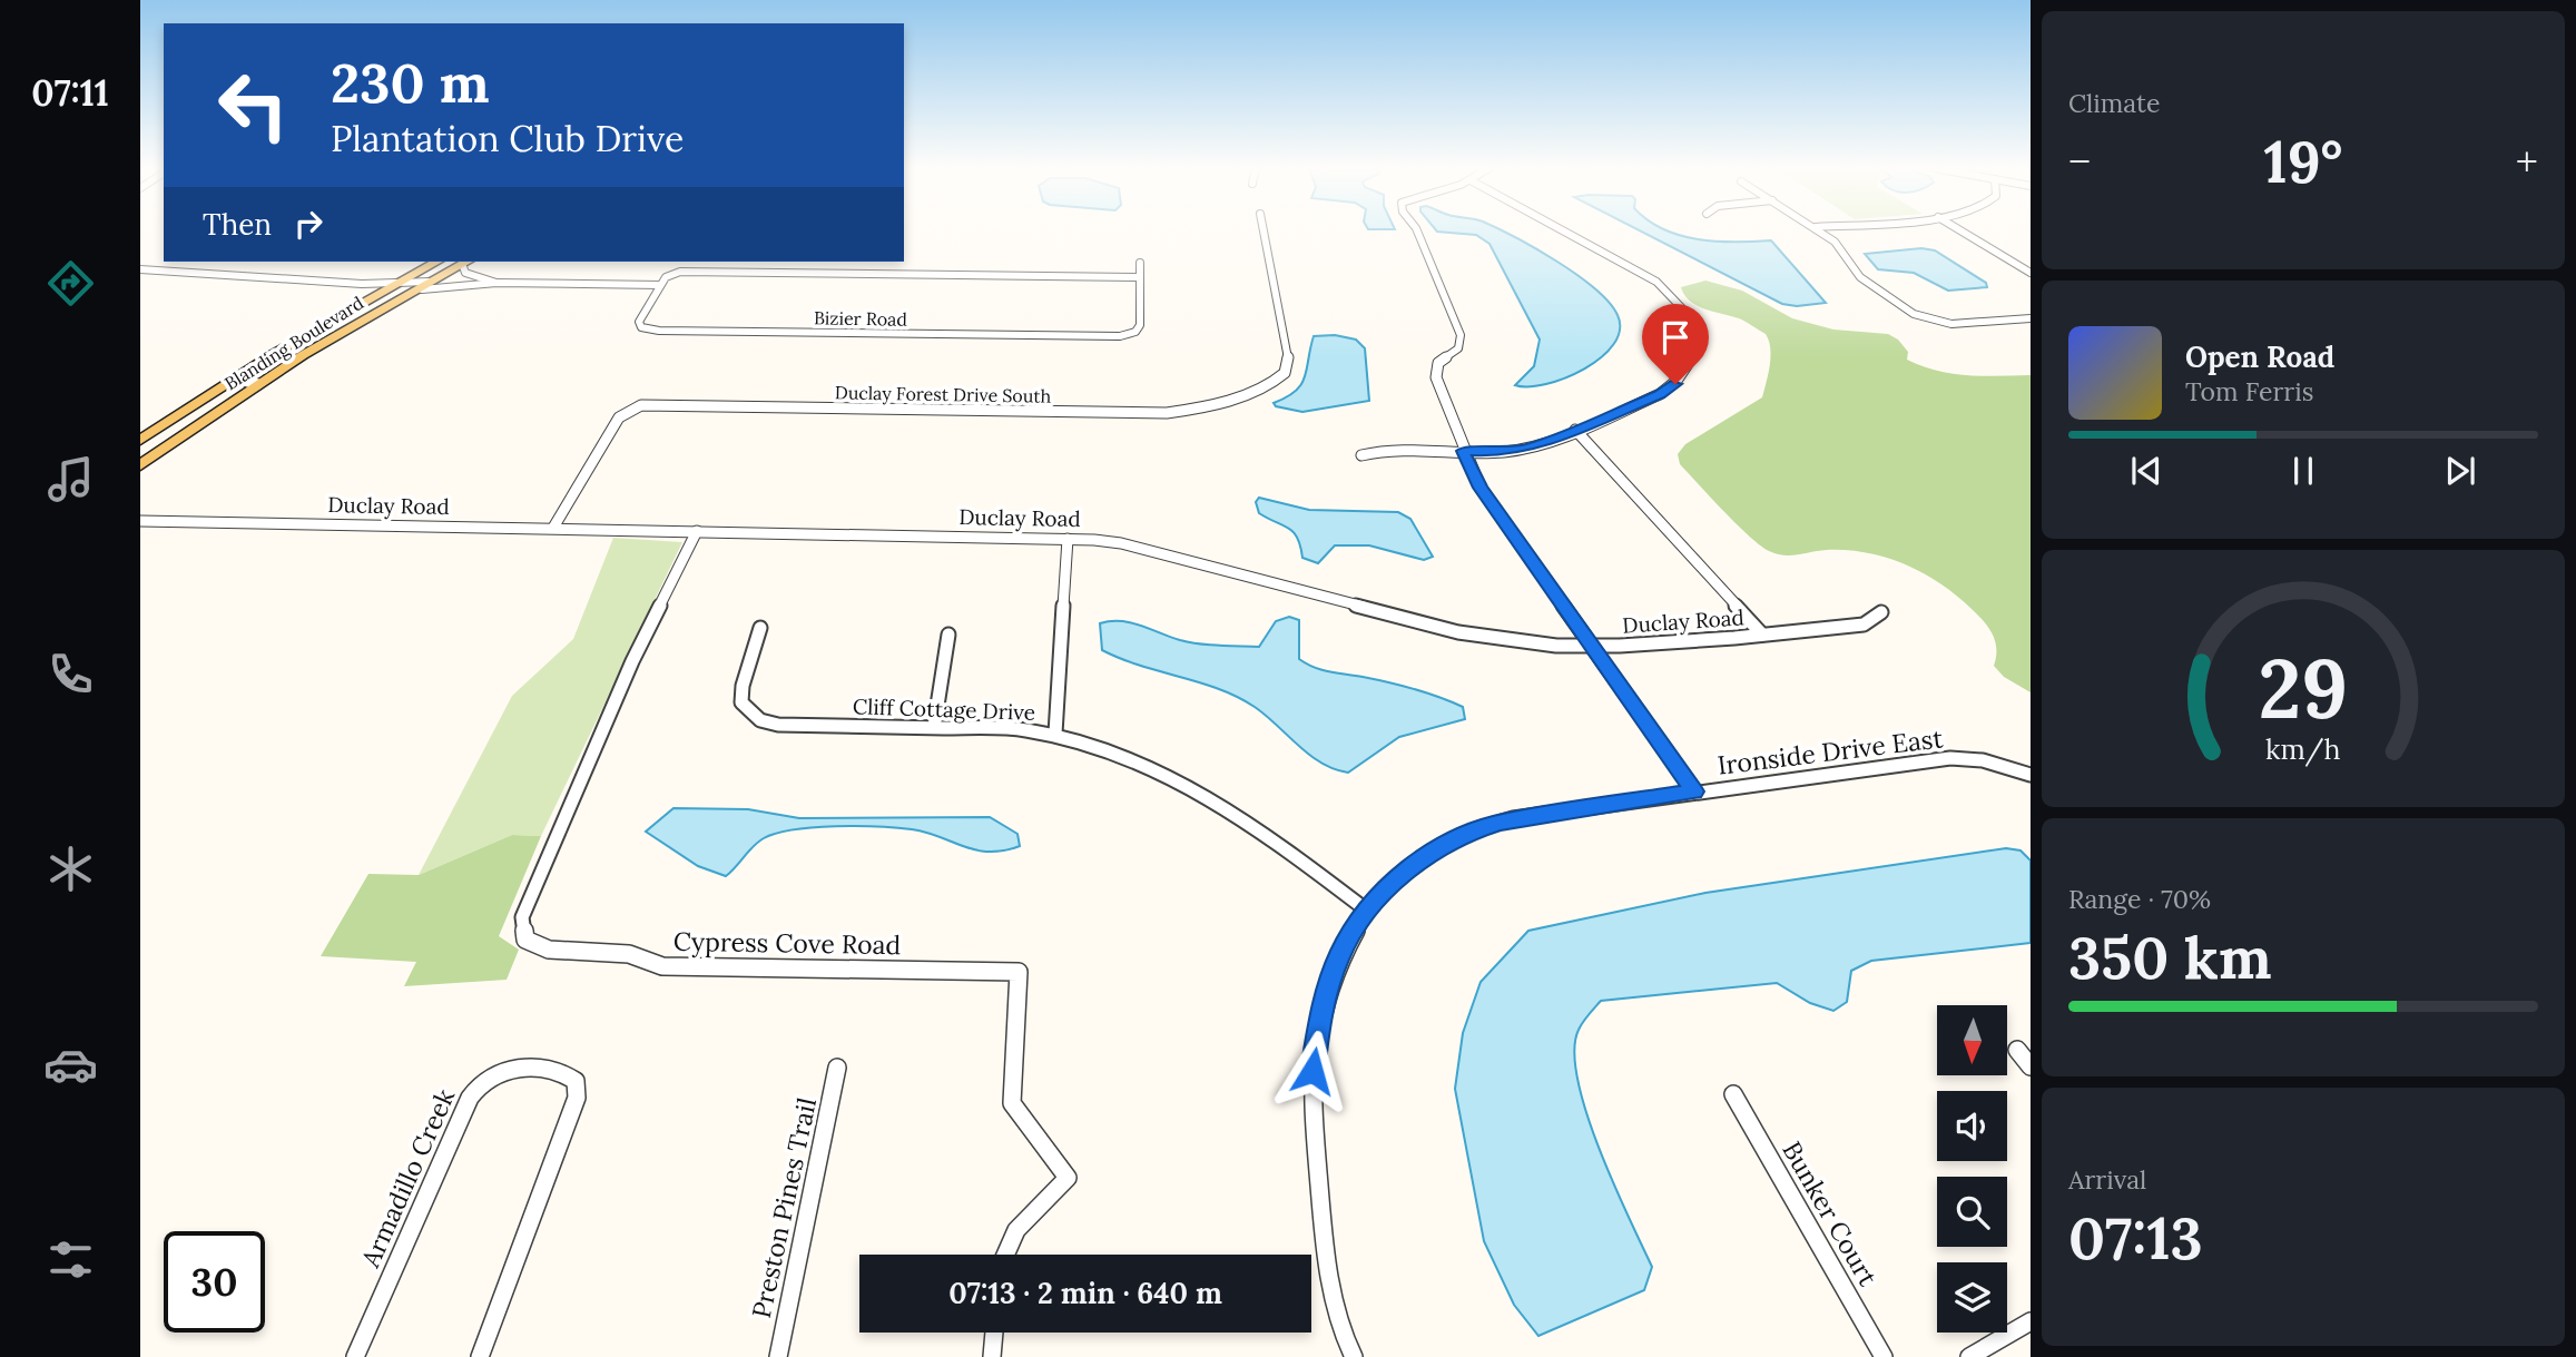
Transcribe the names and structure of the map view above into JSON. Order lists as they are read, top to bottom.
{
  "streets": {
    "main road": ["Blanding Boulevard"],
    "street": [
      "Bizier Road",
      "Duclay Forest Drive South",
      "Duclay Road",
      "Cliff Cottage Drive",
      "Ironside Drive East",
      "Cypress Cove Road",
      "Armadillo Creek",
      "Preston Pines Trail",
      "Bunker Court"
    ]
  },
  "crossings": [
    ["Duclay Forest Drive South", "Duclay Road"],
    ["Duclay Road", "Cypress Cove Road"],
    ["Cliff Cottage Drive", "Ironside Drive East"]
  ],
  "north": "bottom",
  "page": {
    "tabs": "07:11",
    "tile": [
      "Climate",
      ["Range · 70%", "350 km"],
      ["Arrival", "07:13"]
    ],
    "turn": ["230 m", "Plantation Club Drive"],
    "heat": ["−", "19°", "+"],
    "then": "Then",
    "song": ["Open Road", "Tom Ferris"],
    "limit": "30",
    "trip": "07:13 · 2 min · 640 m",
    "gauge": ["29", "km/h"]
  }
}
